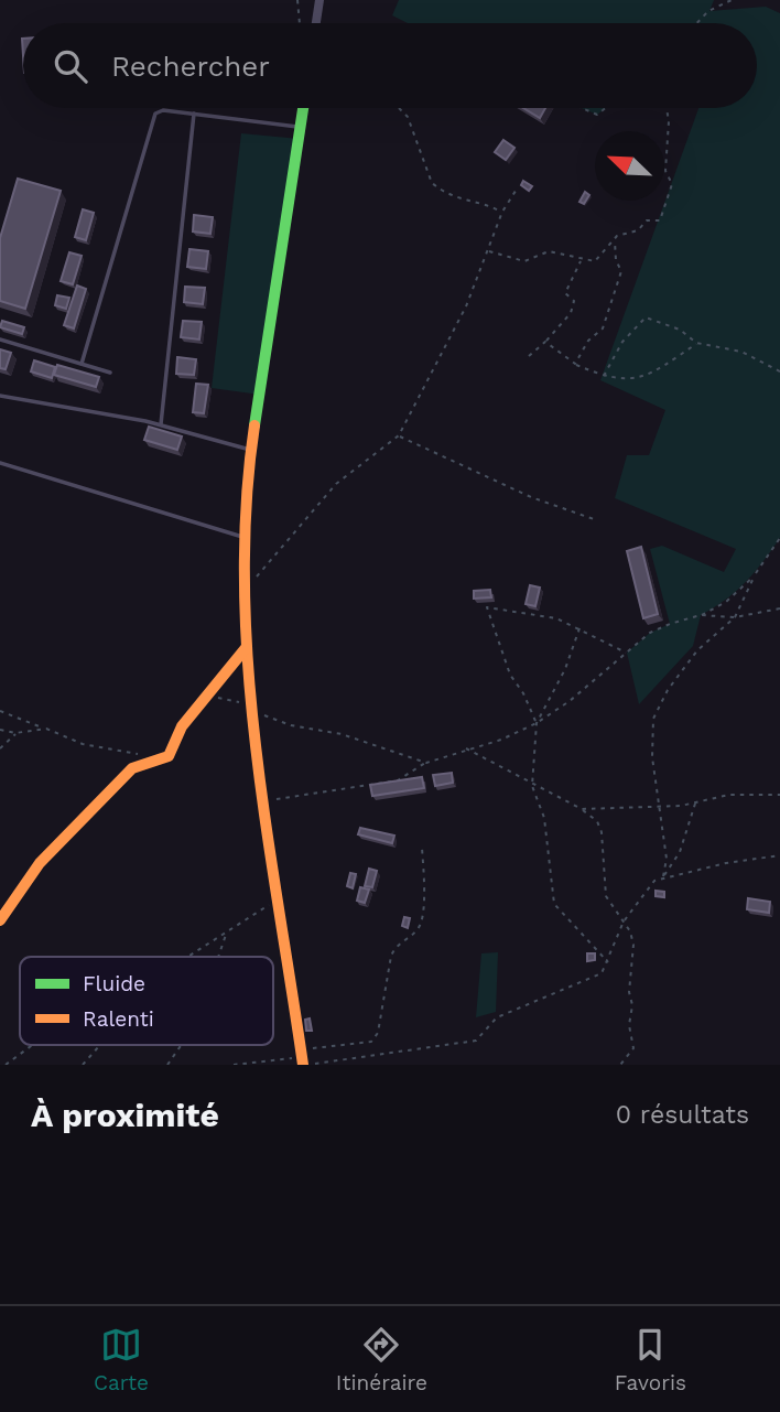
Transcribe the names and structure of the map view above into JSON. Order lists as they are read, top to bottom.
{
  "legend": ["Fluide", "Ralenti"],
  "north": "top left",
  "page": {
    "search": "Rechercher",
    "heading": ["À proximité", "0 résultats"],
    "nav": ["Carte", "Itinéraire", "Favoris"]
  }
}
